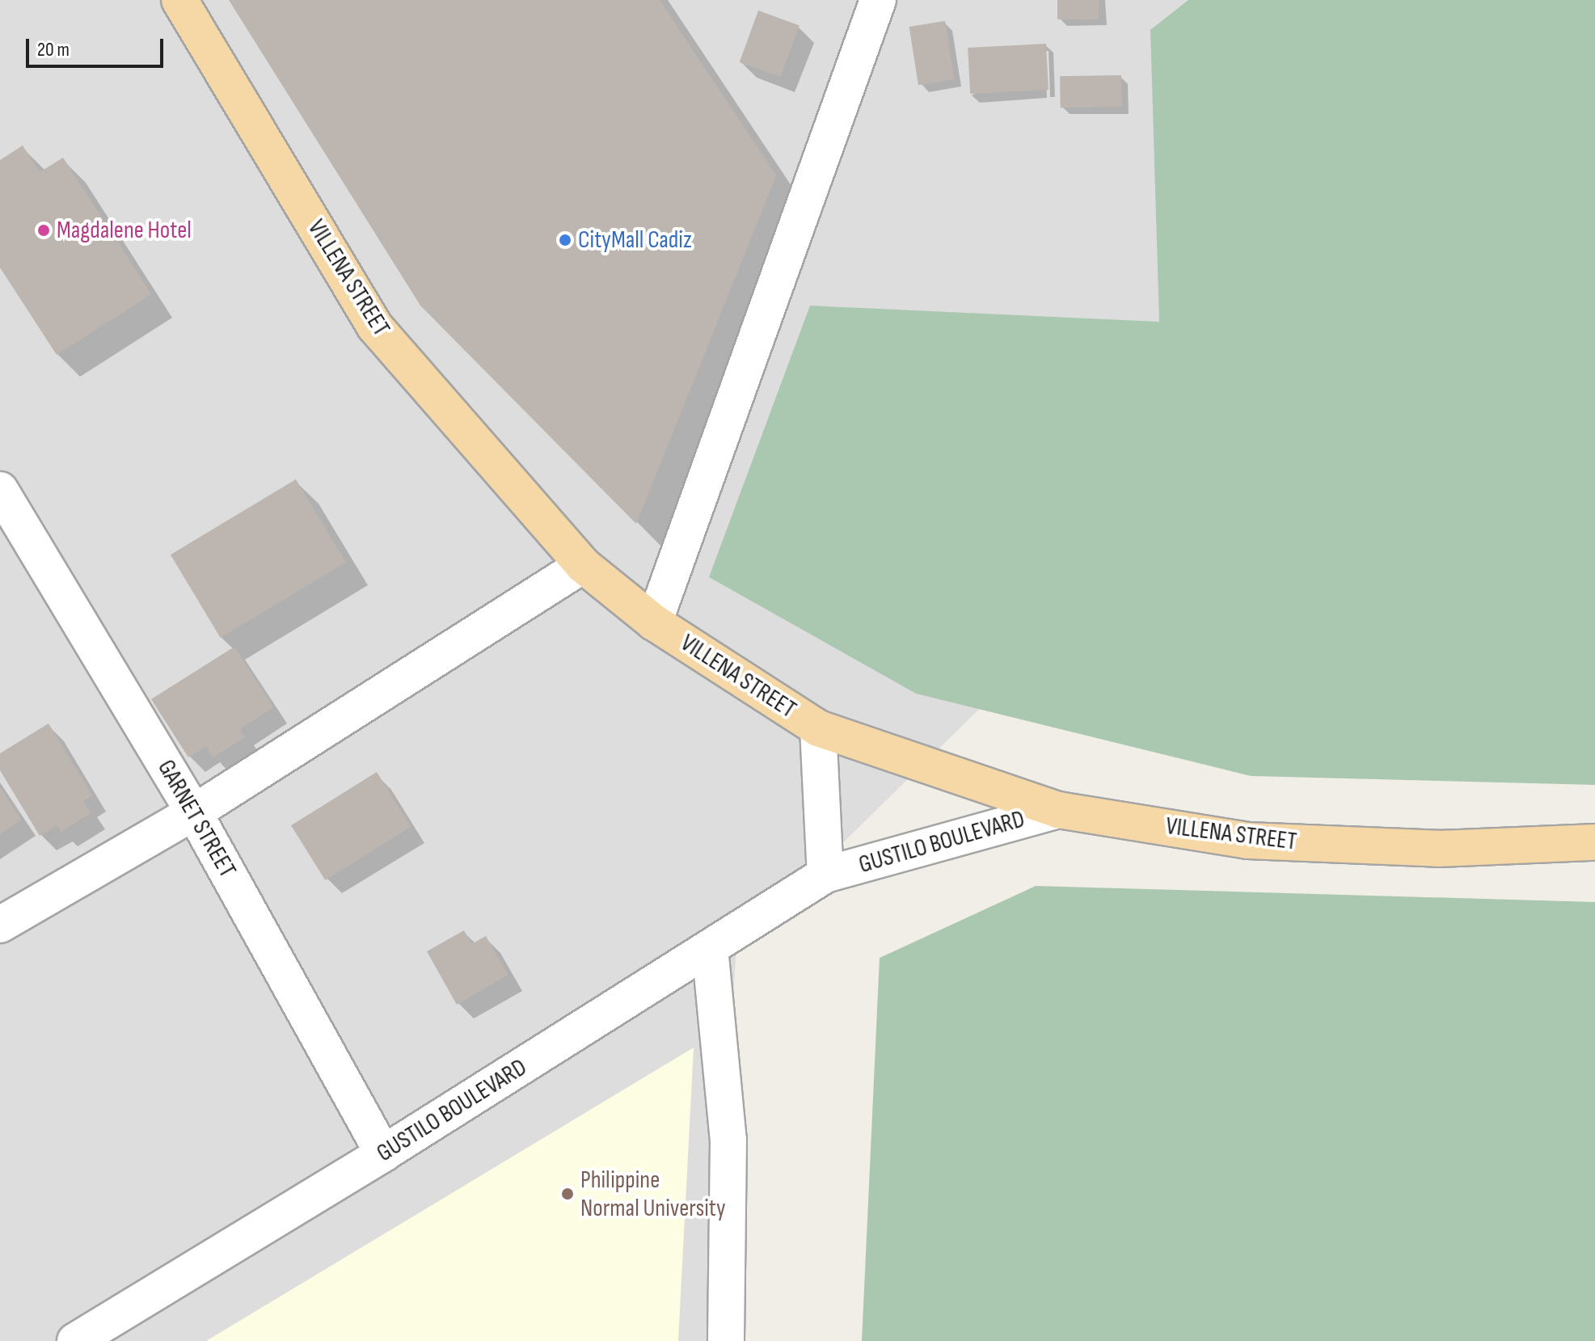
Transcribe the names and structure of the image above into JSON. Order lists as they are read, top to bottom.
{
  "streets": {
    "main road": ["VILLENA STREET"],
    "street": ["GARNET STREET", "GUSTILO BOULEVARD"]
  },
  "crossings": [
    ["VILLENA STREET", "GUSTILO BOULEVARD"],
    ["GARNET STREET", "GUSTILO BOULEVARD"]
  ],
  "places": ["Magdalene Hotel", "CityMall Cadiz", "Philippine Normal University"],
  "scale_bar": "20 m"
}
